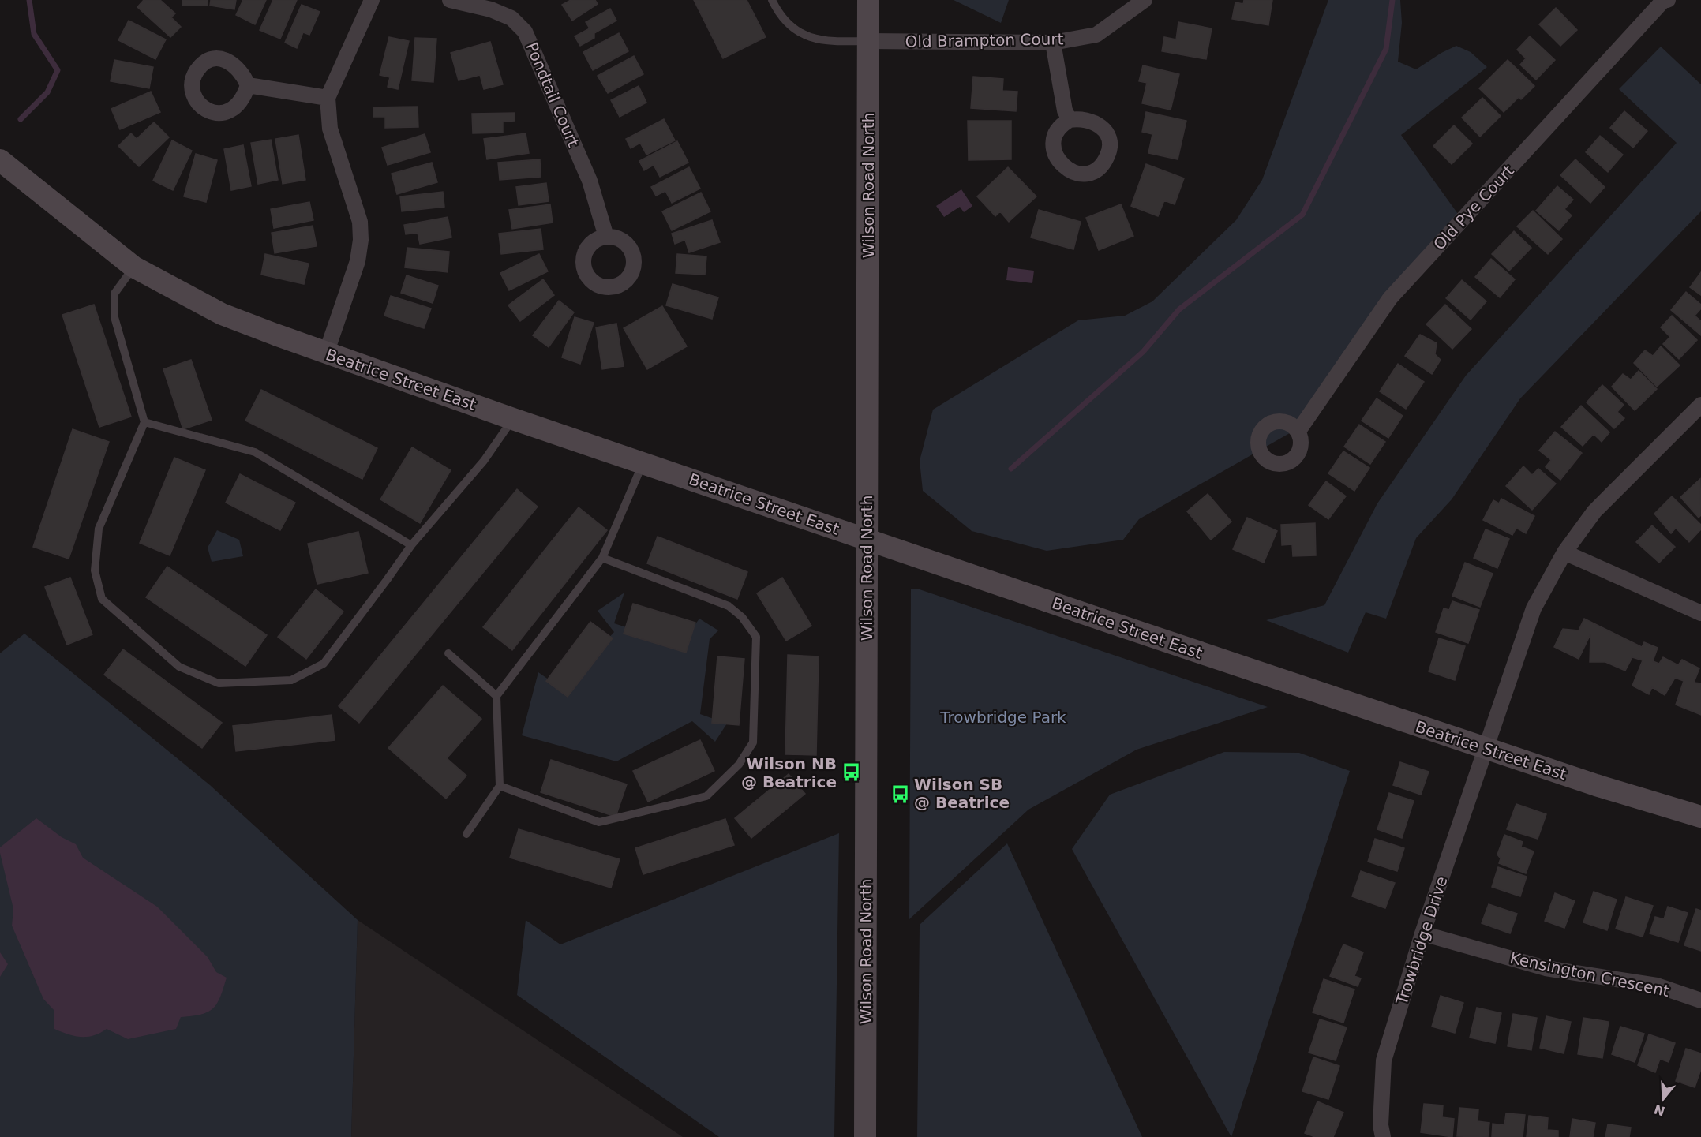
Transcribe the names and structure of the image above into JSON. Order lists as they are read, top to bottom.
{
  "streets": {
    "street": [
      "Old Brampton Court",
      "Pondtail Court",
      "Wilson Road North",
      "Old Pye Court",
      "Beatrice Street East",
      "Trowbridge Drive",
      "Kensington Crescent"
    ]
  },
  "crossings": [
    ["Old Brampton Court", "Wilson Road North"],
    ["Wilson Road North", "Beatrice Street East"],
    ["Beatrice Street East", "Trowbridge Drive"],
    ["Trowbridge Drive", "Kensington Crescent"]
  ],
  "parks": ["Trowbridge Park"],
  "places": {
    "bus stop": ["Wilson NB @ Beatrice", "Wilson SB @ Beatrice"]
  },
  "north": "bottom"
}
